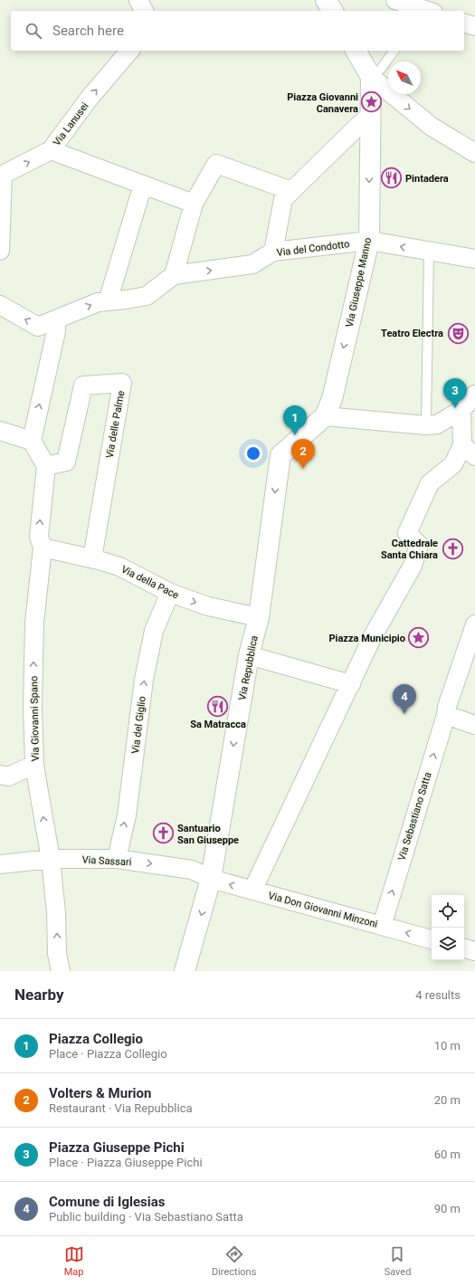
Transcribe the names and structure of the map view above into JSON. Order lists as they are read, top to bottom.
{
  "streets": {
    "main road": ["Via Giuseppe Manno", "Via Repubblica"],
    "street": [
      "Via Lanusei",
      "Via del Condotto",
      "Via delle Palme",
      "Via della Pace",
      "Via Giovanni Spano",
      "Via del Giglio",
      "Via Sebastiano Satta",
      "Via Sassari",
      "Via Don Giovanni Minzoni"
    ]
  },
  "crossings": [
    ["Via del Condotto", "Via Giuseppe Manno"],
    ["Via Giuseppe Manno", "Via Repubblica"],
    ["Via delle Palme", "Via della Pace"],
    ["Via delle Palme", "Via Giovanni Spano"],
    ["Via della Pace", "Via Repubblica"],
    ["Via della Pace", "Via Giovanni Spano"],
    ["Via della Pace", "Via del Giglio"],
    ["Via Repubblica", "Via Sassari"],
    ["Via Repubblica", "Via Don Giovanni Minzoni"],
    ["Via Giovanni Spano", "Via Sassari"],
    ["Via del Giglio", "Via Sassari"],
    ["Via Sebastiano Satta", "Via Don Giovanni Minzoni"],
    ["Via Sassari", "Via Don Giovanni Minzoni"]
  ],
  "one_way": [
    "Via Giuseppe Manno",
    "Via della Pace",
    "Via Repubblica",
    "Via Giovanni Spano",
    "Via Sassari",
    "Via Don Giovanni Minzoni"
  ],
  "places": {
    "place": ["Piazza Giovanni Canavera", "Piazza Municipio"],
    "restaurant": ["Pintadera", "Sa Matracca"],
    "theatre": ["Teatro Electra"],
    "church": ["Cattedrale Santa Chiara", "Santuario San Giuseppe"]
  },
  "north": "top left",
  "page": {
    "search": "Search here",
    "pins": [
      "3",
      "1",
      "2",
      "4"
    ],
    "heading": ["Nearby", "4 results"],
    "list": [
      {
        "mark": "1",
        "name": "Piazza Collegio",
        "note": "Place · Piazza Collegio",
        "value": "10 m"
      },
      {
        "mark": "2",
        "name": "Volters & Murion",
        "note": "Restaurant · Via Repubblica",
        "value": "20 m"
      },
      {
        "mark": "3",
        "name": "Piazza Giuseppe Pichi",
        "note": "Place · Piazza Giuseppe Pichi",
        "value": "60 m"
      },
      {
        "mark": "4",
        "name": "Comune di Iglesias",
        "note": "Public building · Via Sebastiano Satta",
        "value": "90 m"
      }
    ],
    "nav": ["Map", "Directions", "Saved"]
  }
}
